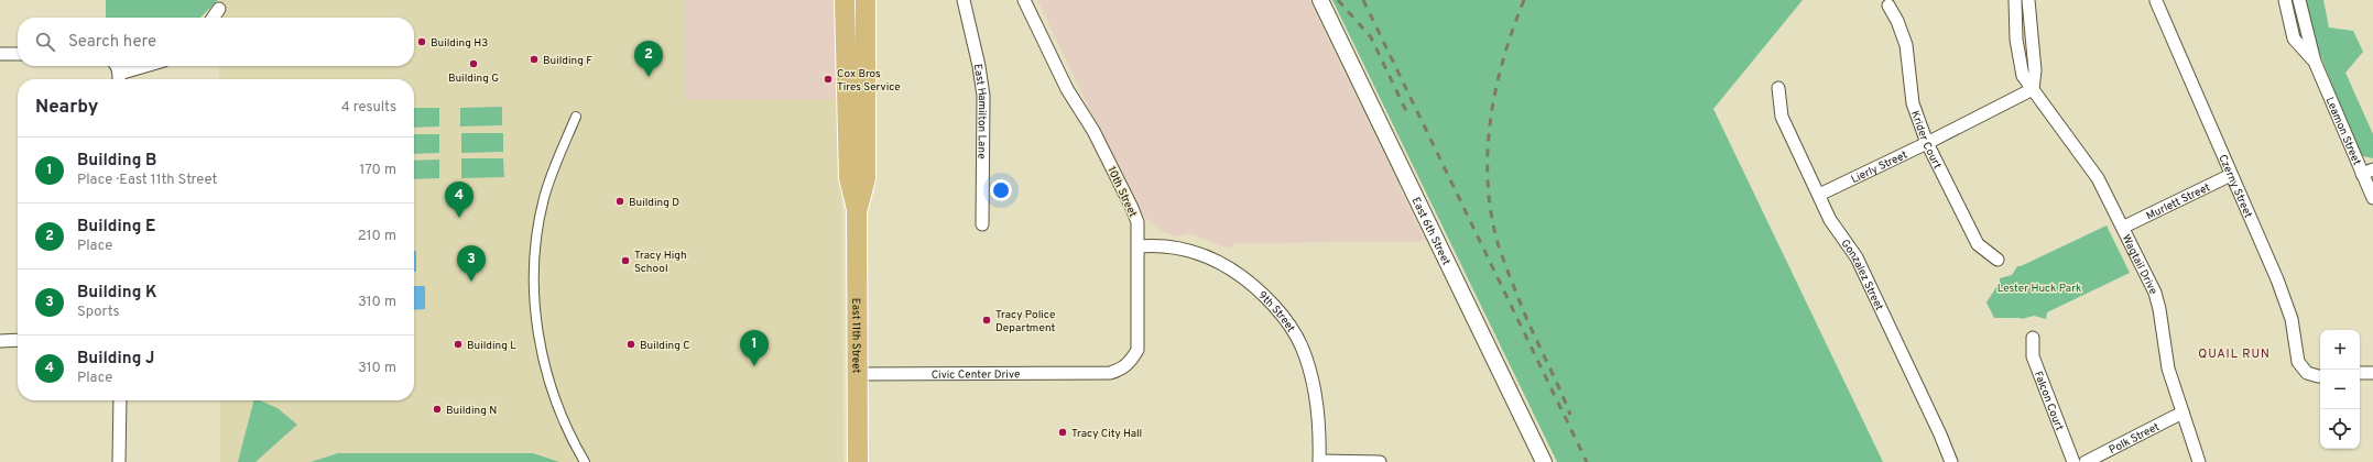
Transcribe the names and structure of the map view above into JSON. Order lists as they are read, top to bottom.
{
  "streets": {
    "main road": ["East 11th Street"],
    "street": [
      "East Hamilton Lane",
      "Leamon Street",
      "Krider Court",
      "Lierly Street",
      "Czerny Street",
      "10th Street",
      "Murlett Street",
      "East 6th Street",
      "Wagtail Drive",
      "Gonzalez Street",
      "9th Street",
      "Civic Center Drive",
      "Falcon Court",
      "Polk Street"
    ]
  },
  "crossings": [
    ["Krider Court", "Lierly Street"],
    ["Lierly Street", "Wagtail Drive"],
    ["Lierly Street", "Gonzalez Street"],
    ["Czerny Street", "Murlett Street"],
    ["10th Street", "9th Street"],
    ["10th Street", "Civic Center Drive"],
    ["Murlett Street", "Wagtail Drive"],
    ["Wagtail Drive", "Polk Street"],
    ["East 11th Street", "Civic Center Drive"]
  ],
  "districts": ["QUAIL RUN"],
  "parks": ["Lester Huck Park"],
  "places": [
    "Building H3",
    "Building F",
    "Building G",
    "Cox Bros Tires Service",
    "Building D",
    "Tracy High School",
    "Tracy Police Department",
    "Building L",
    "Building C",
    "Building N",
    "Tracy City Hall"
  ],
  "page": {
    "search": "Search here",
    "pins": [
      "2",
      "4",
      "3",
      "1"
    ],
    "heading": ["Nearby", "4 results"],
    "list": [
      {
        "mark": "1",
        "name": "Building B",
        "note": "Place · East 11th Street",
        "value": "170 m"
      },
      {
        "mark": "2",
        "name": "Building E",
        "note": "Place",
        "value": "210 m"
      },
      {
        "mark": "3",
        "name": "Building K",
        "note": "Sports",
        "value": "310 m"
      },
      {
        "mark": "4",
        "name": "Building J",
        "note": "Place",
        "value": "310 m"
      }
    ],
    "map_buttons": ["+", "−"]
  }
}
